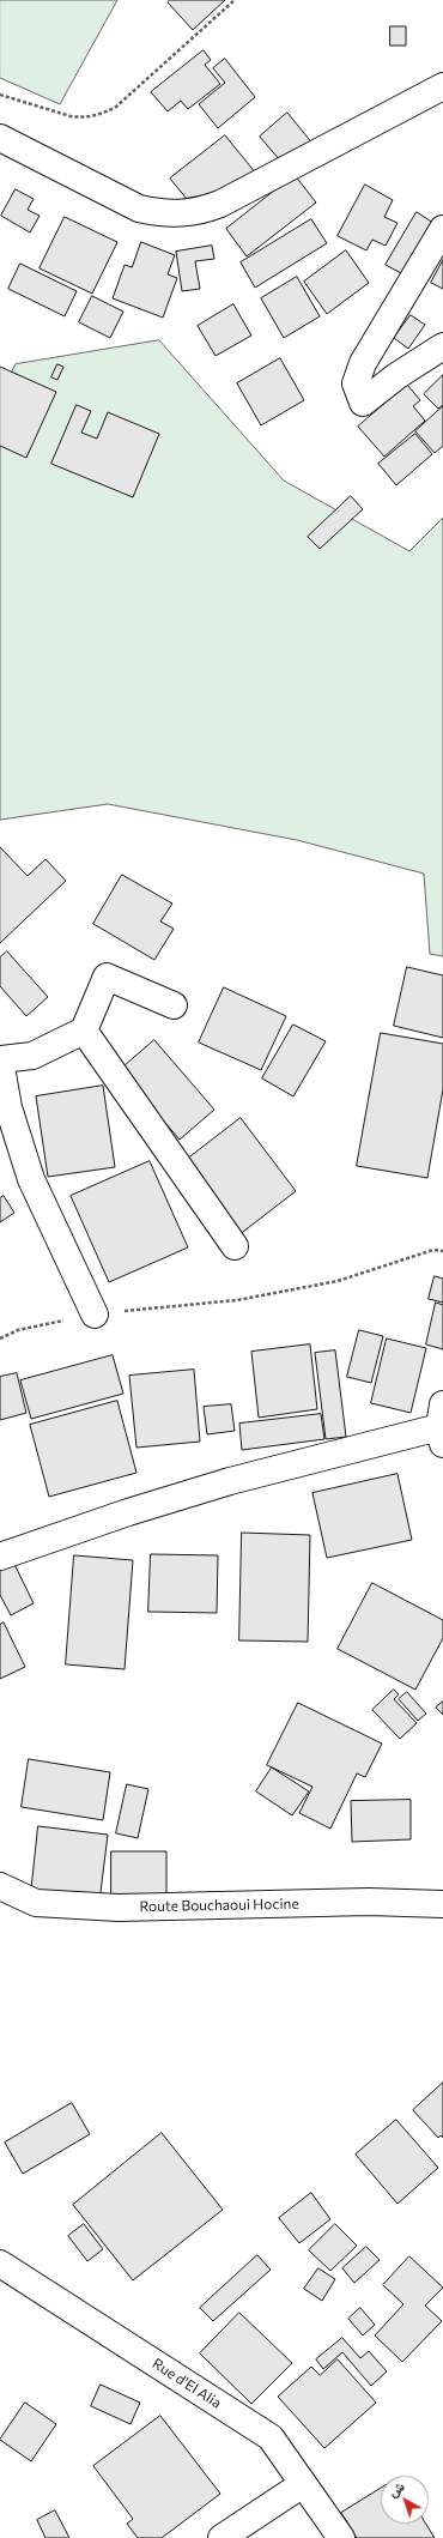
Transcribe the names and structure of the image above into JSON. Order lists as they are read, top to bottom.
{
  "streets": {
    "street": ["Route Bouchaoui Hocine", "Rue d'El Alia"]
  },
  "north": "top left"
}
